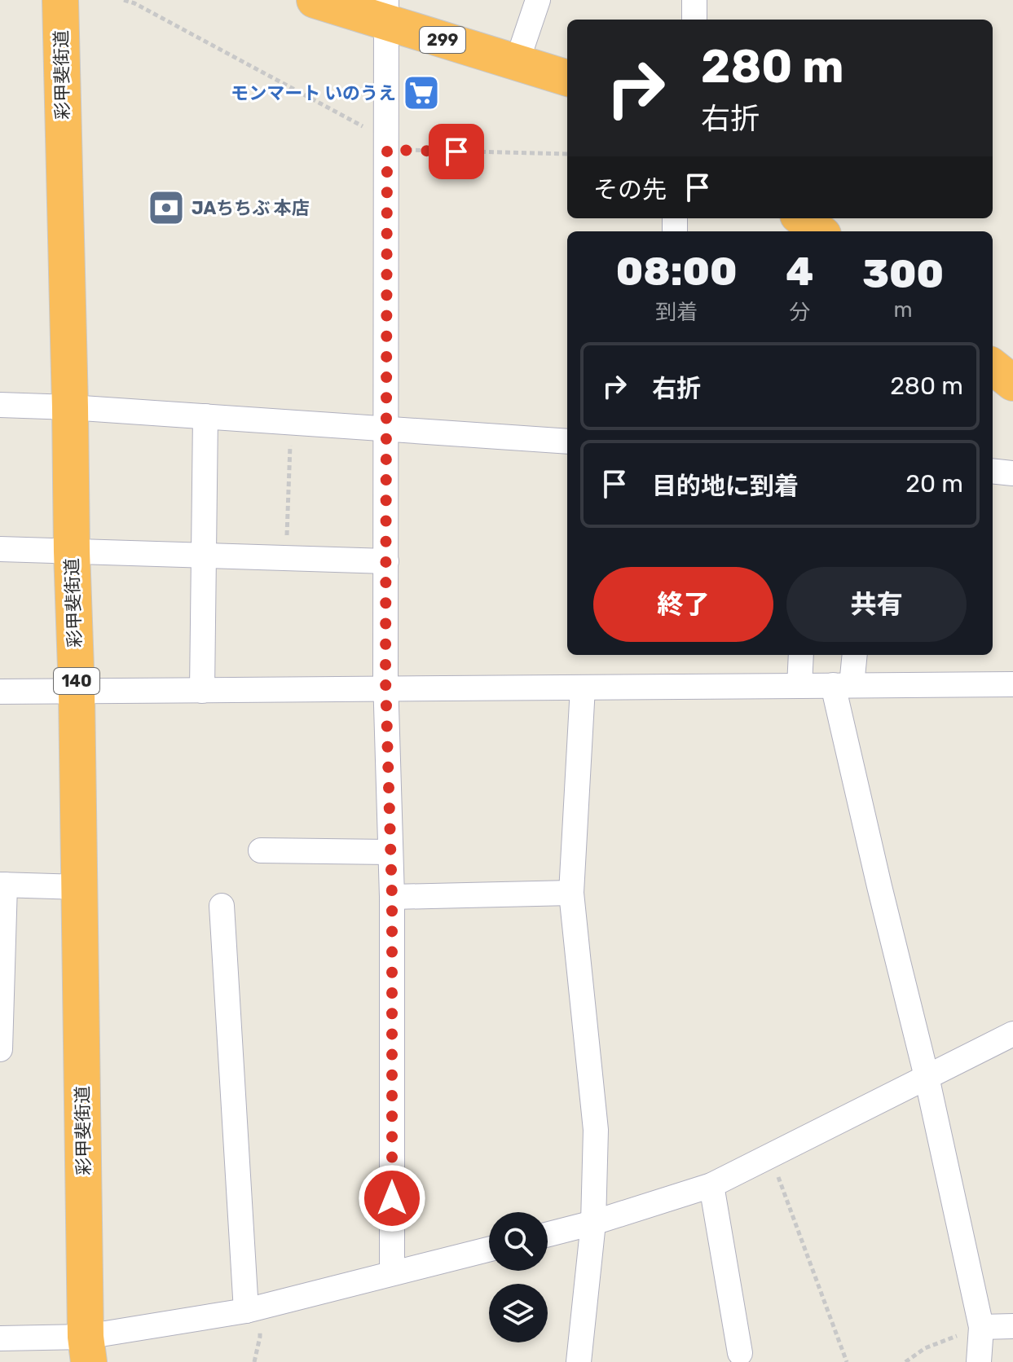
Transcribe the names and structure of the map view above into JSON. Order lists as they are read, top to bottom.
{
  "streets": {
    "highway": ["299", "彩甲斐街道", "140"]
  },
  "places": {
    "supermarket": ["モンマート いのうえ"],
    "bank": ["JAちちぶ 本店"]
  },
  "page": {
    "turn": ["280 m", "右折"],
    "then": "その先",
    "eta": [
      "08:00",
      "到着",
      "4",
      "分",
      "300",
      "m"
    ],
    "list": [
      {
        "name": "右折",
        "value": "280 m"
      },
      {
        "name": "目的地に到着",
        "value": "20 m"
      }
    ],
    "buttons": ["終了", "共有"]
  }
}
